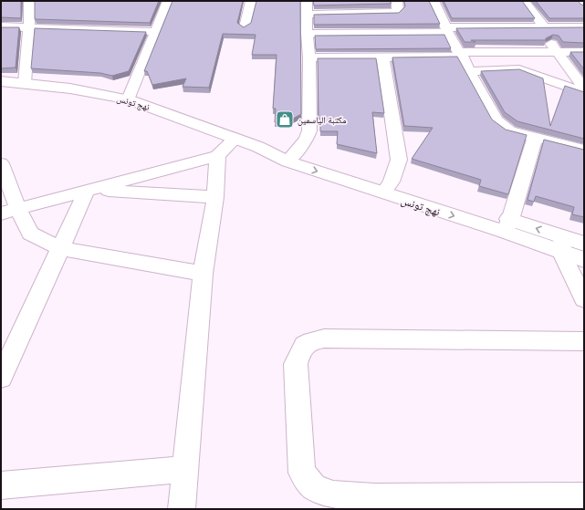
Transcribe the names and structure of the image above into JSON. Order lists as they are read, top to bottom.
{
  "streets": {
    "street": ["نهج تونس"]
  },
  "places": {
    "shop": ["مكتبة الياسمين"]
  }
}
